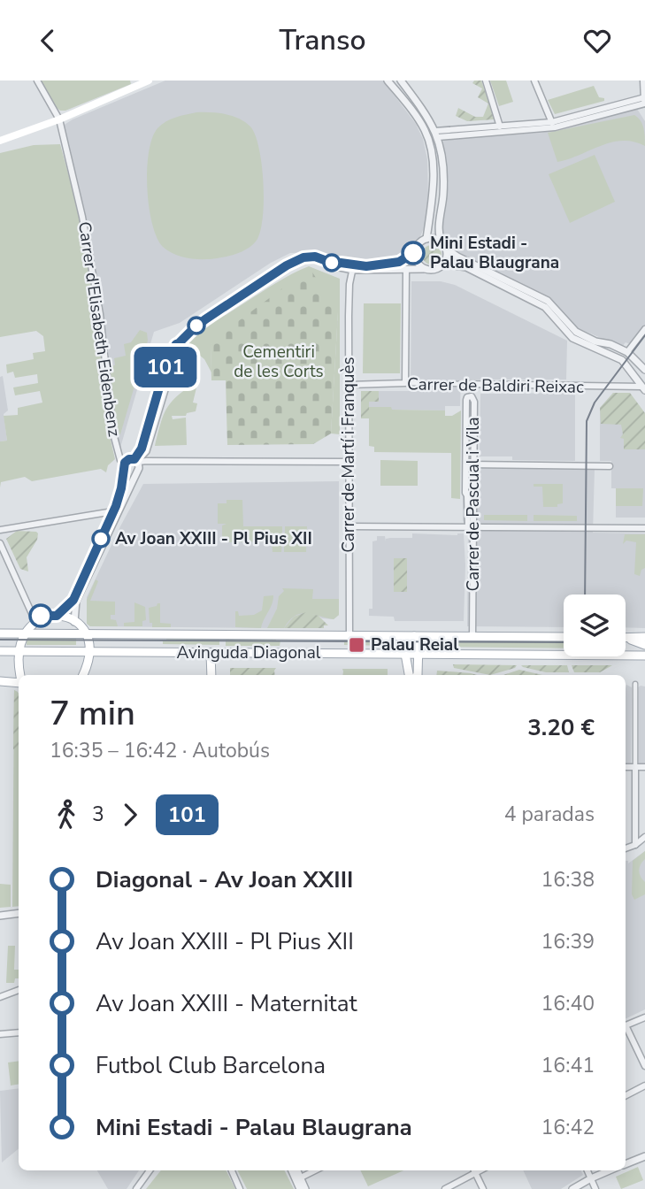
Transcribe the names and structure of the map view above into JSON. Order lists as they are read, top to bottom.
{
  "streets": {
    "main road": ["Avinguda Diagonal"],
    "street": [
      "Carrer d'Elisabeth Eidenbenz",
      "Carrer de Baldiri Reixac",
      "Carrer de Martí i Franquès",
      "Carrer de Pascual i Vila"
    ]
  },
  "crossings": [
    ["Carrer de Baldiri Reixac", "Carrer de Martí i Franquès"]
  ],
  "parks": ["Cementiri de les Corts"],
  "places": {
    "other": ["Mini Estadi - Palau Blaugrana", "Av Joan XXIII - Pl Pius XII"],
    "transit": ["Palau Reial"]
  },
  "lines": ["bus line 101"],
  "page": {
    "header": "Transo",
    "on_map": "101",
    "heading": ["7 min", "16:35 – 16:42 · Autobús", "3.20 €"],
    "legs": ["3", "101", "4 paradas"],
    "list": [
      {
        "name": "Diagonal - Av Joan XXIII",
        "value": "16:38"
      },
      {
        "name": "Av Joan XXIII - Pl Pius XII",
        "value": "16:39"
      },
      {
        "name": "Av Joan XXIII - Maternitat",
        "value": "16:40"
      },
      {
        "name": "Futbol Club Barcelona",
        "value": "16:41"
      },
      {
        "name": "Mini Estadi - Palau Blaugrana",
        "value": "16:42"
      }
    ]
  }
}
